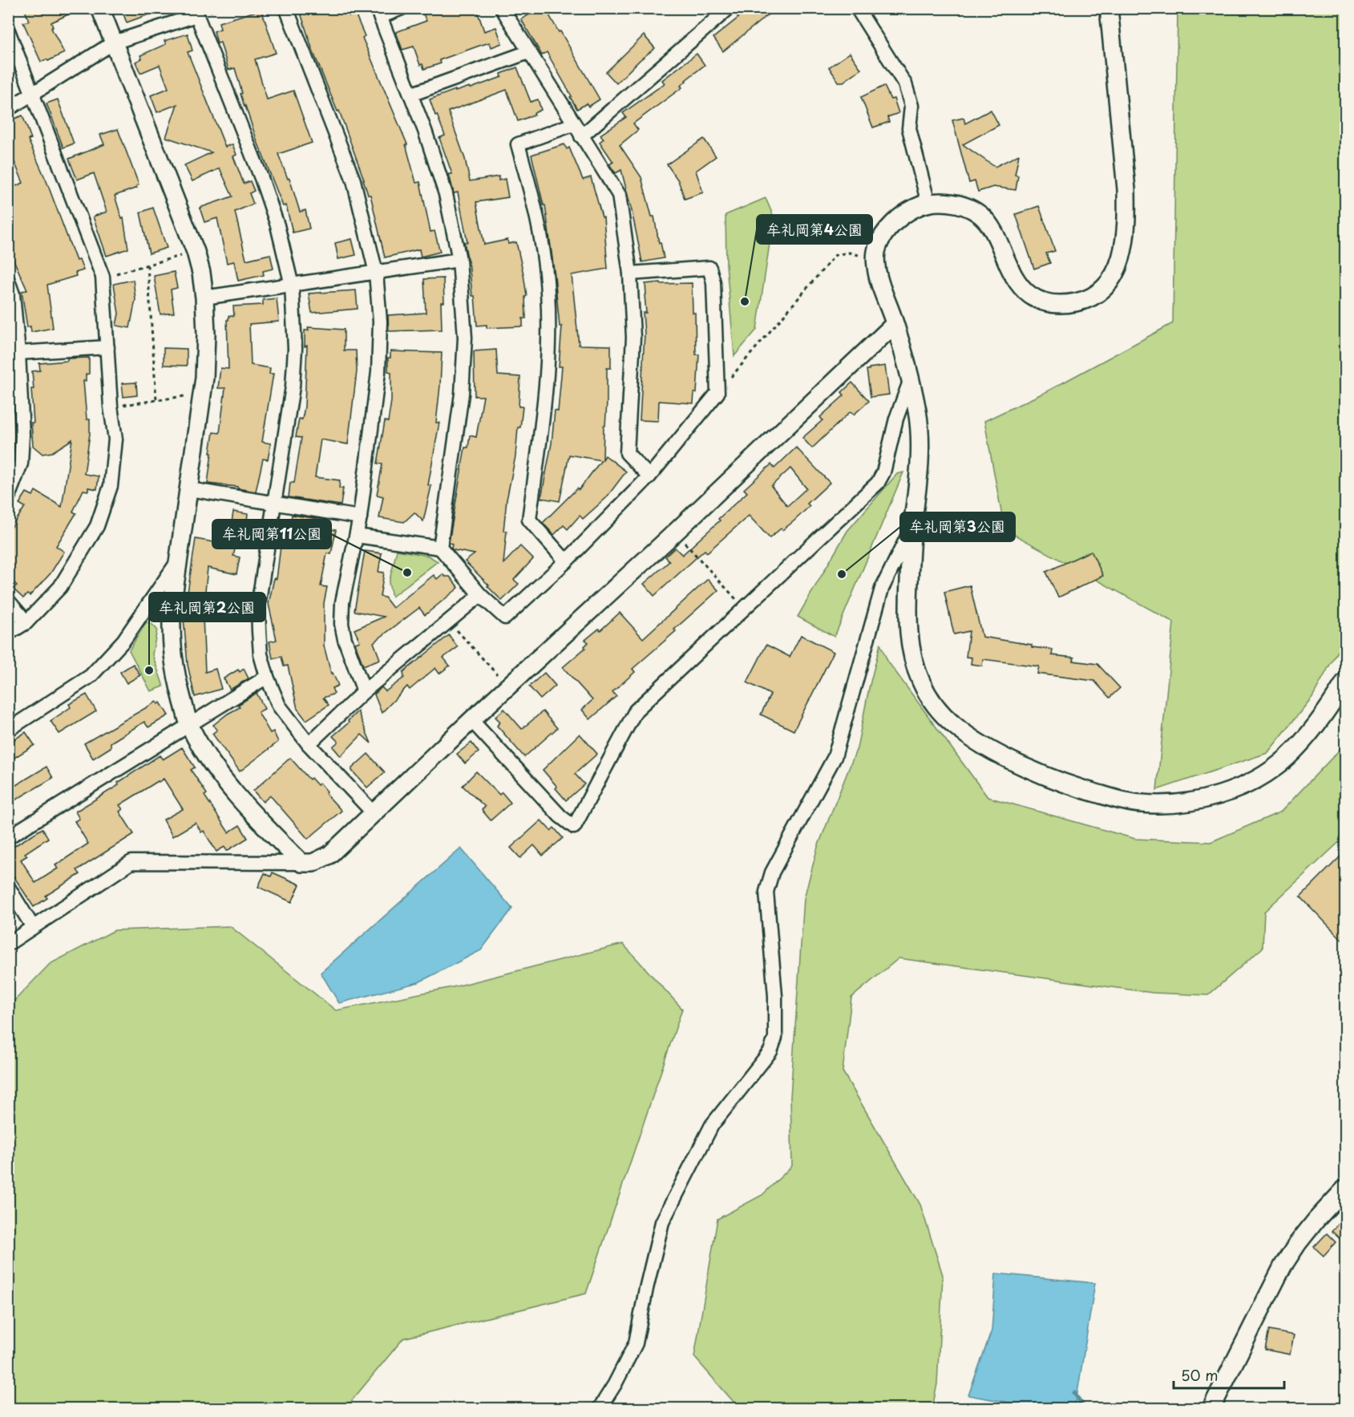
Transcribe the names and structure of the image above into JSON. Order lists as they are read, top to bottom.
{
  "places": [
    "牟礼岡第4公園",
    "牟礼岡第11公園",
    "牟礼岡第3公園",
    "牟礼岡第2公園"
  ],
  "scale_bar": "50 m"
}
